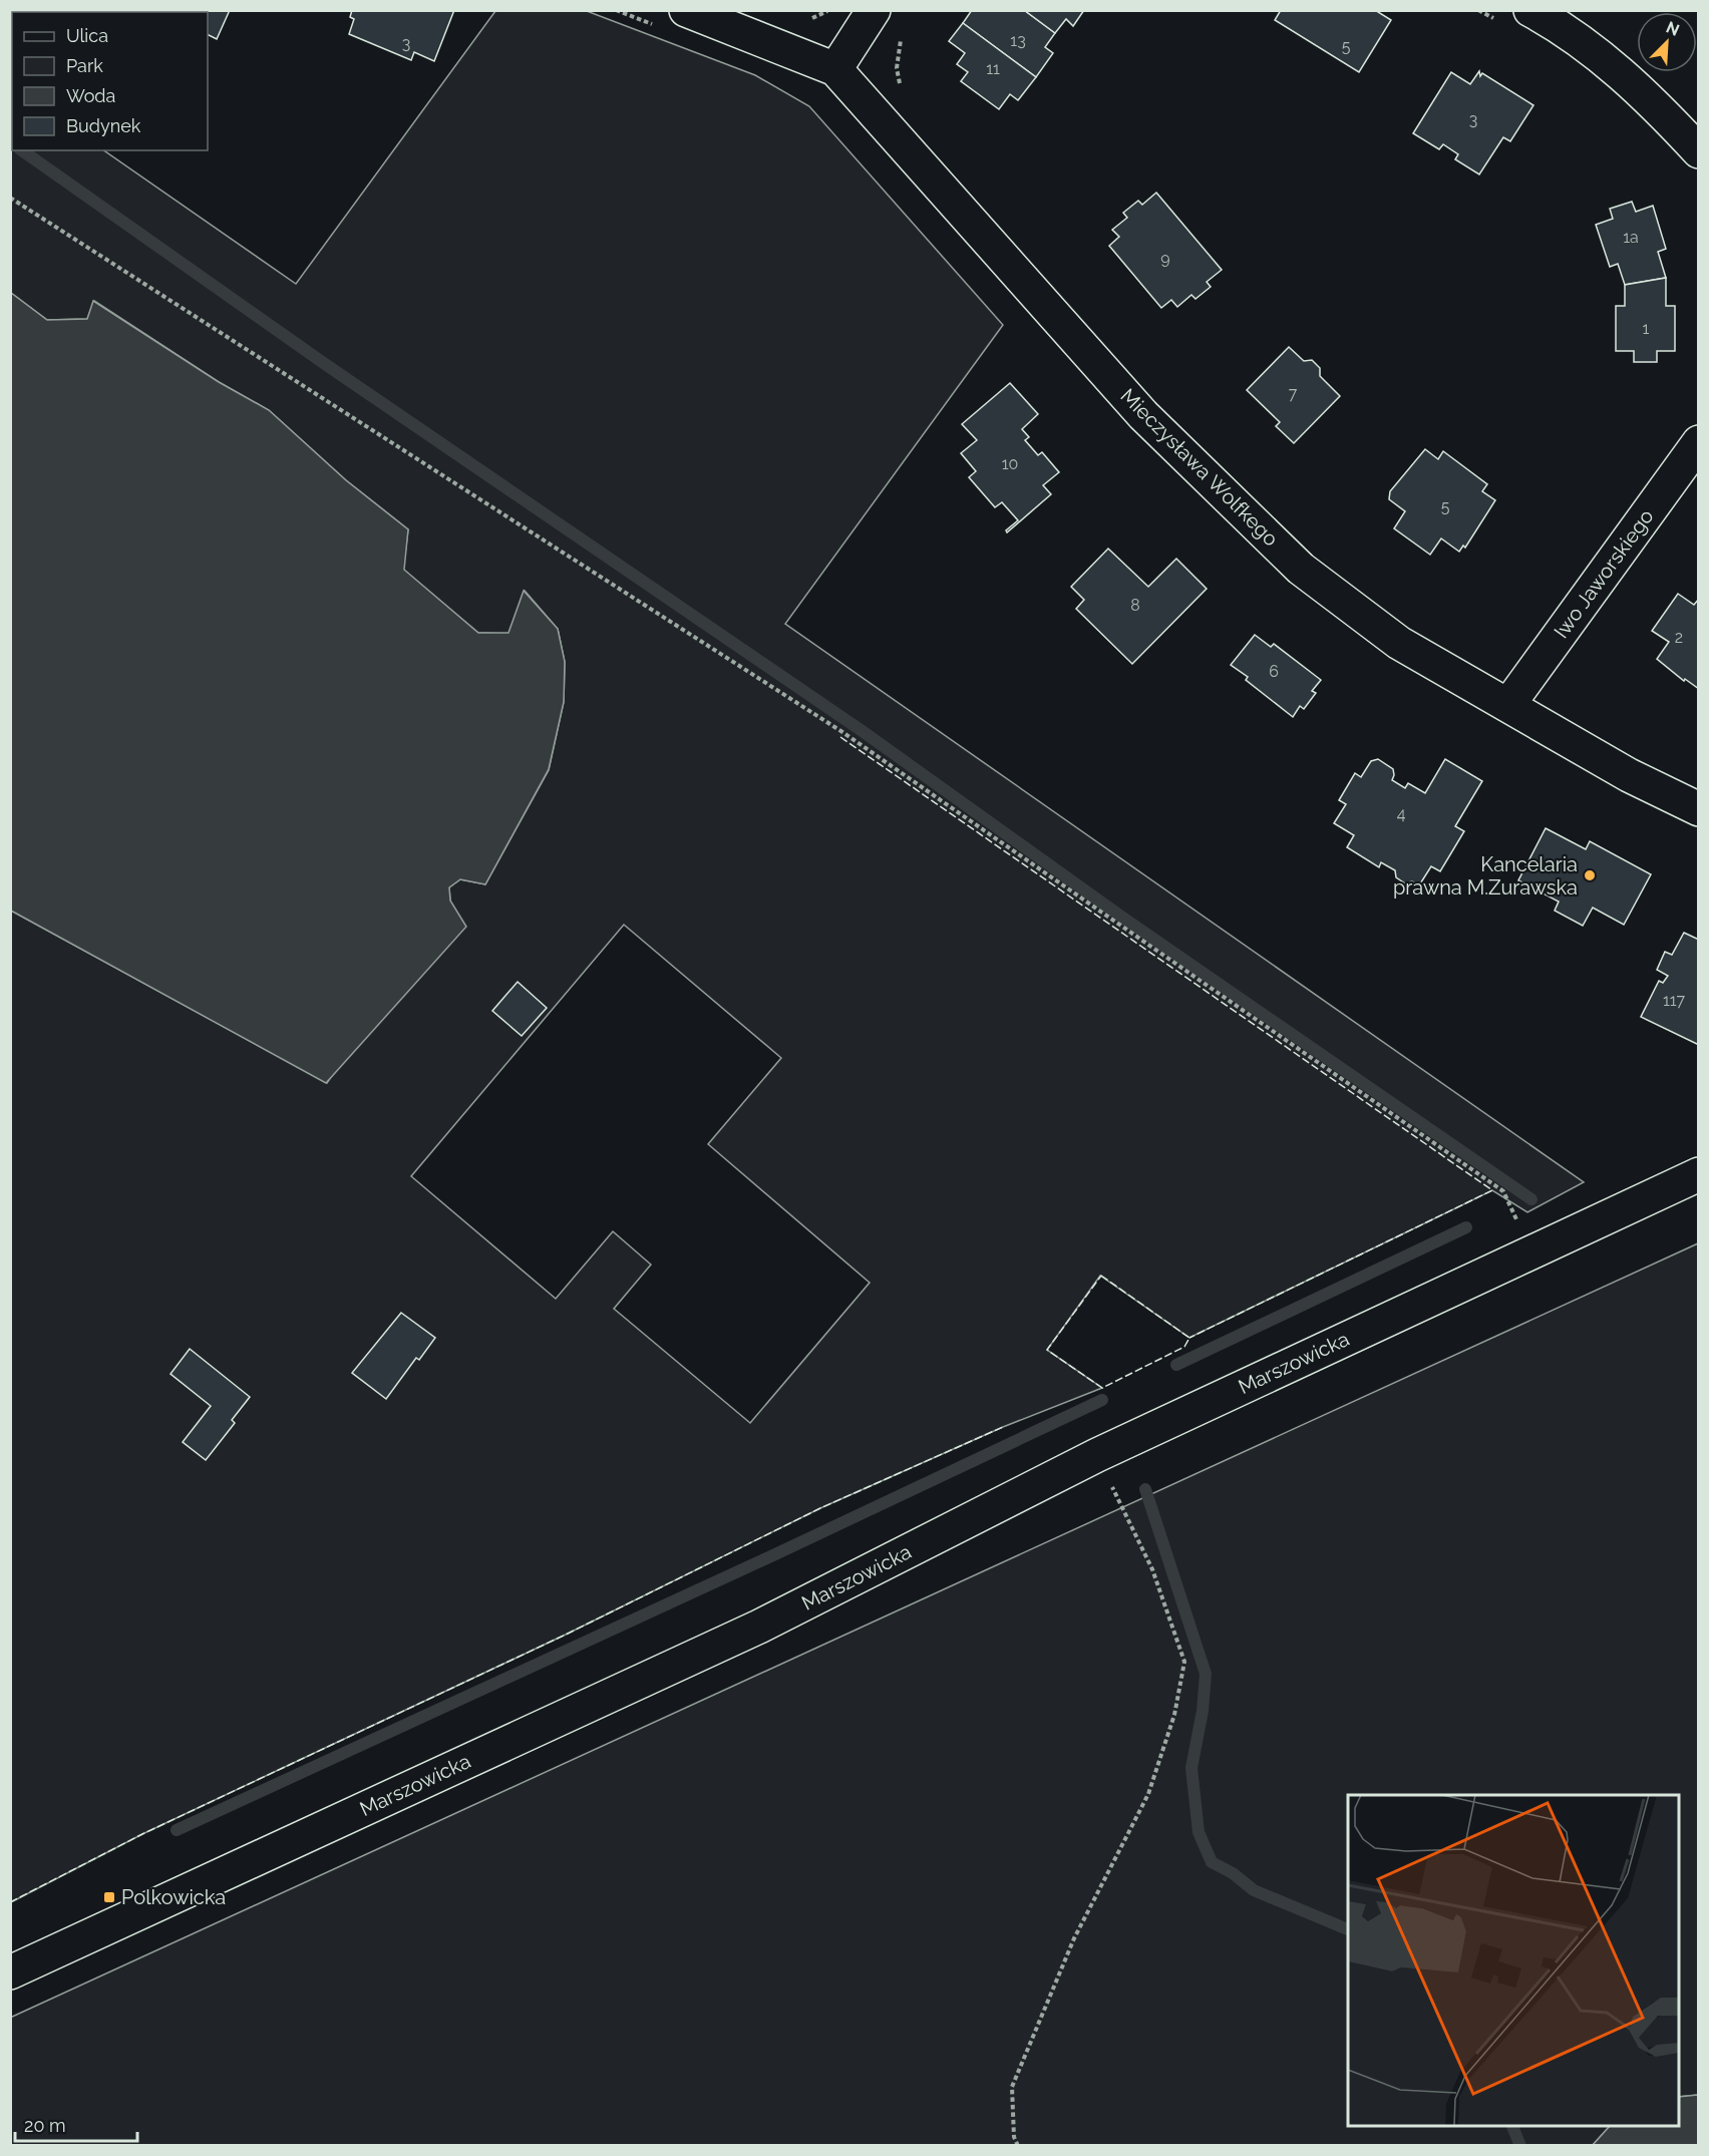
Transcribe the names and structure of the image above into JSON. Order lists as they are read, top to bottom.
{
  "streets": {
    "street": ["Mieczysława Wolfkego", "Iwo Jaworskiego", "Marszowicka"]
  },
  "crossings": [
    ["Mieczysława Wolfkego", "Iwo Jaworskiego"]
  ],
  "places": {
    "other": ["Kancelaria prawna M.Zurawska"],
    "transit": ["Polkowicka"]
  },
  "house_numbers": [
    "13",
    "3",
    "5",
    "11",
    "3",
    "1a",
    "9",
    "1",
    "7",
    "10",
    "5",
    "8",
    "2",
    "6",
    "4",
    "117"
  ],
  "legend": [
    "Ulica",
    "Park",
    "Woda",
    "Budynek"
  ],
  "scale_bar": "20 m",
  "north": "top right"
}
